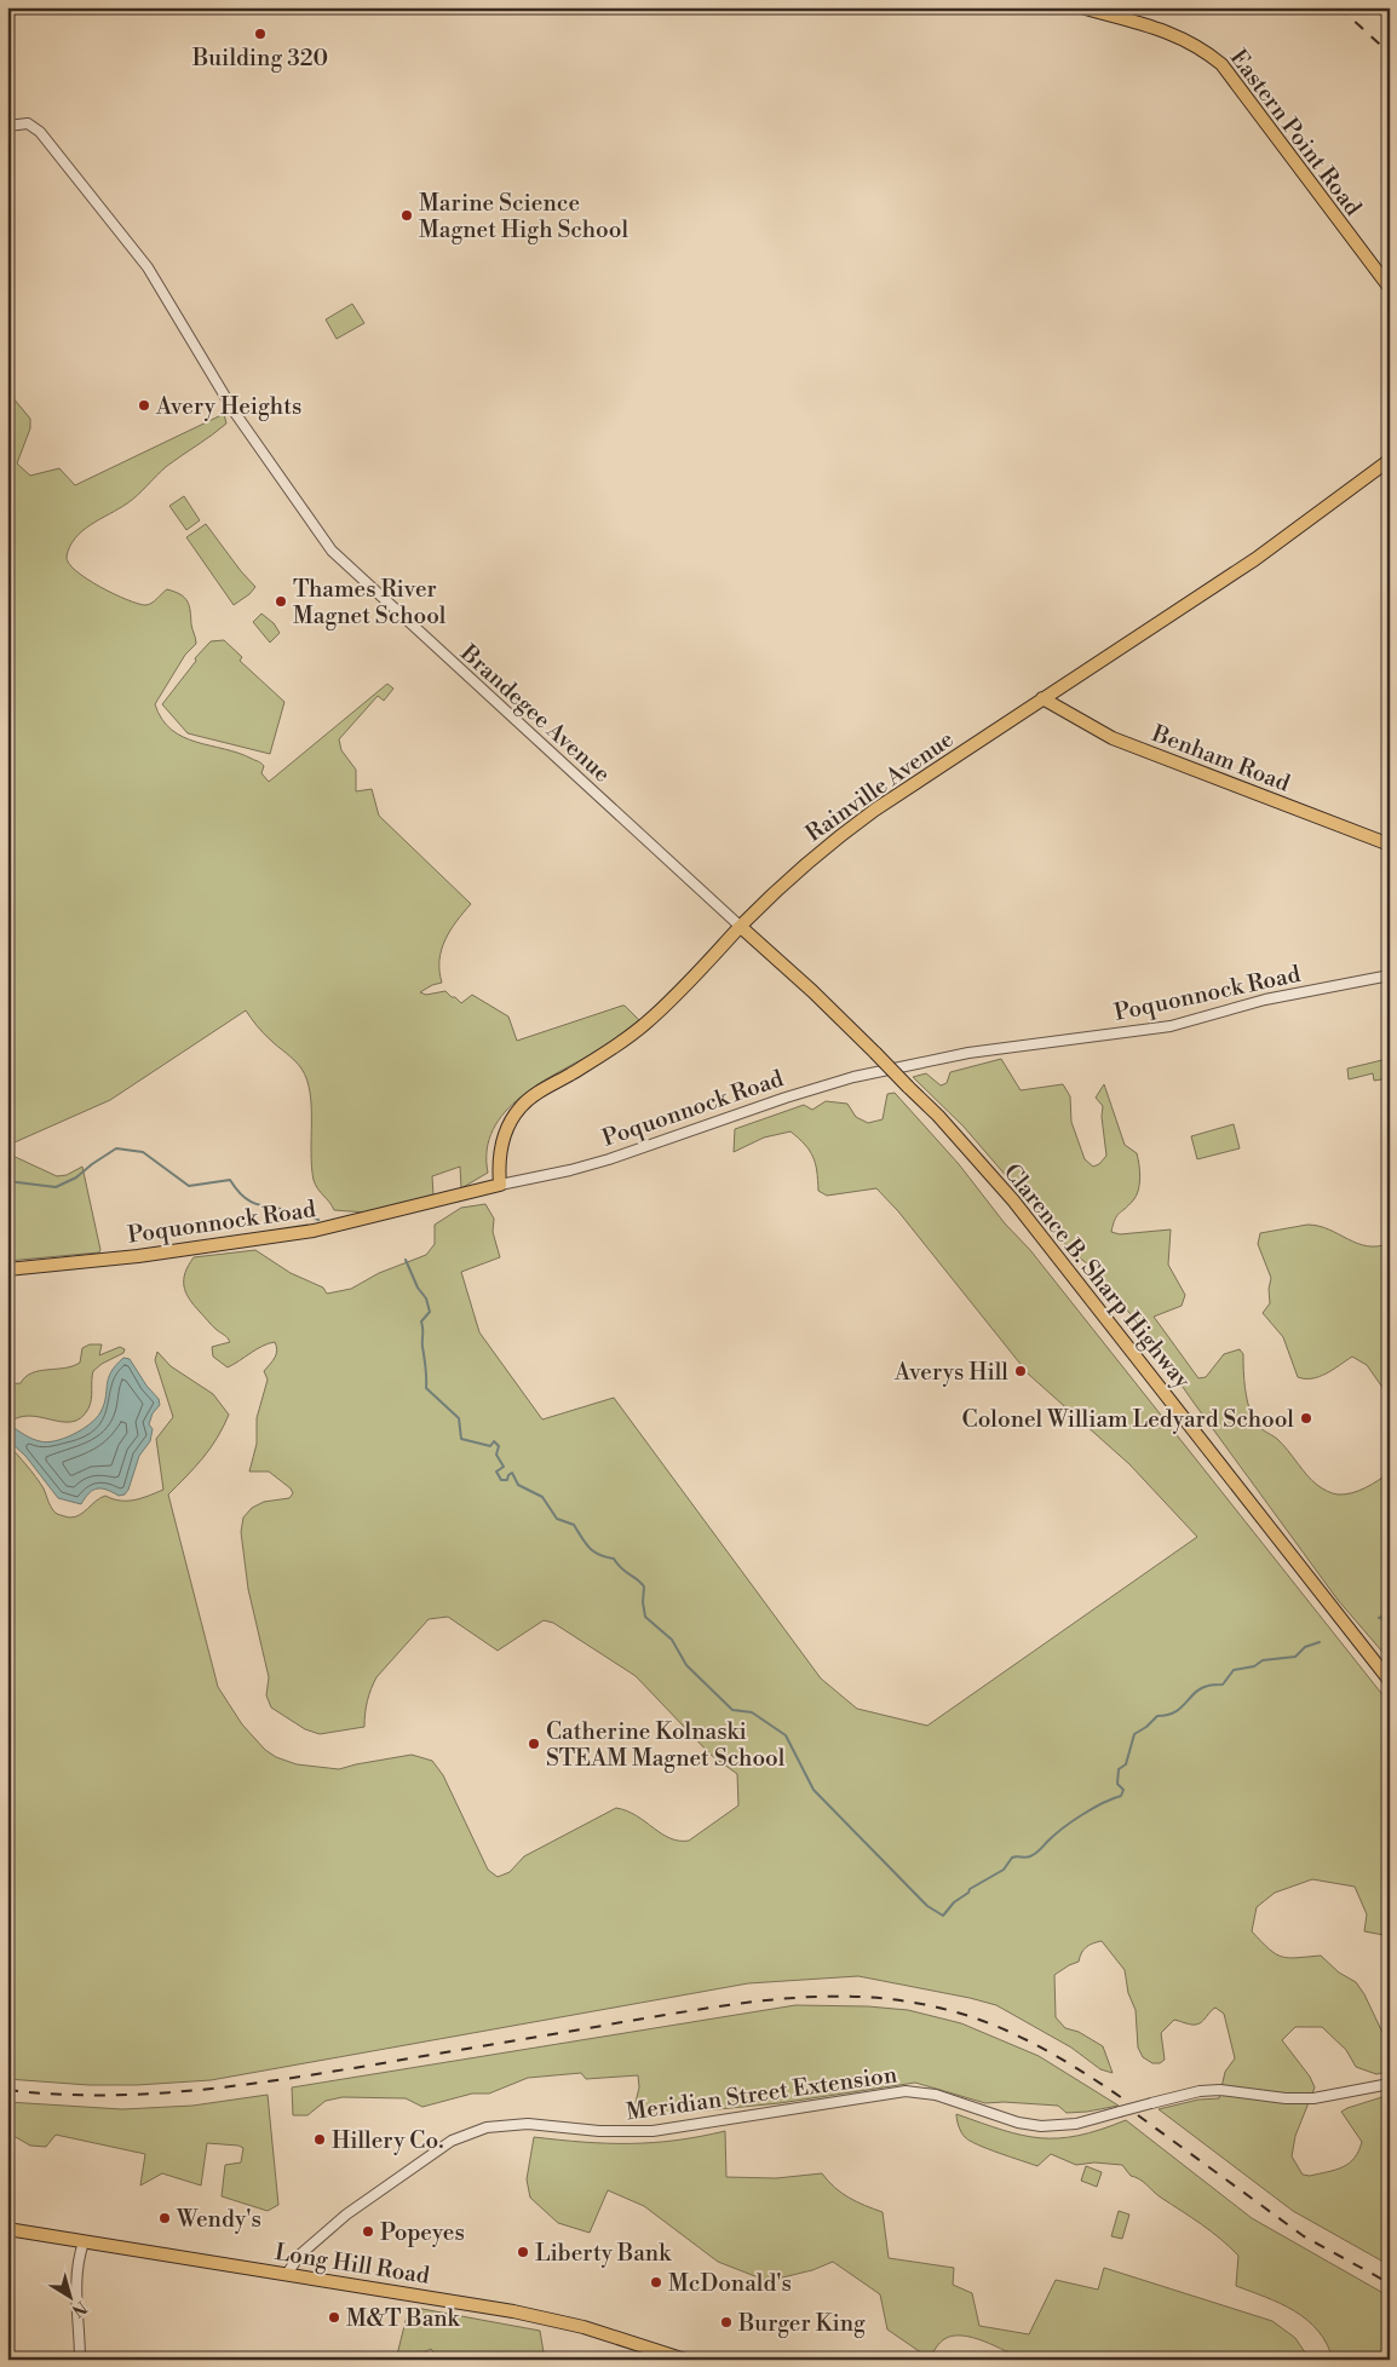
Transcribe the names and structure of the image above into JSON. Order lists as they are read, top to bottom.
{
  "streets": {
    "main road": [
      "Eastern Point Road",
      "Benham Road",
      "Rainville Avenue",
      "Poquonnock Road",
      "Clarence B. Sharp Highway",
      "Long Hill Road"
    ],
    "street": ["Brandegee Avenue", "Meridian Street Extension"]
  },
  "crossings": [
    ["Brandegee Avenue", "Rainville Avenue"],
    ["Brandegee Avenue", "Clarence B. Sharp Highway"],
    ["Benham Road", "Rainville Avenue"],
    ["Rainville Avenue", "Poquonnock Road"],
    ["Rainville Avenue", "Clarence B. Sharp Highway"],
    ["Meridian Street Extension", "Long Hill Road"]
  ],
  "places": [
    "Building 320",
    "Marine Science Magnet High School",
    "Avery Heights",
    "Thames River Magnet School",
    "Averys Hill",
    "Colonel William Ledyard School",
    "Catherine Kolnaski STEAM Magnet School",
    "Hillery Co.",
    "Wendy's",
    "Popeyes",
    "Liberty Bank",
    "McDonald's",
    "M&T Bank",
    "Burger King"
  ],
  "north": "bottom right"
}
